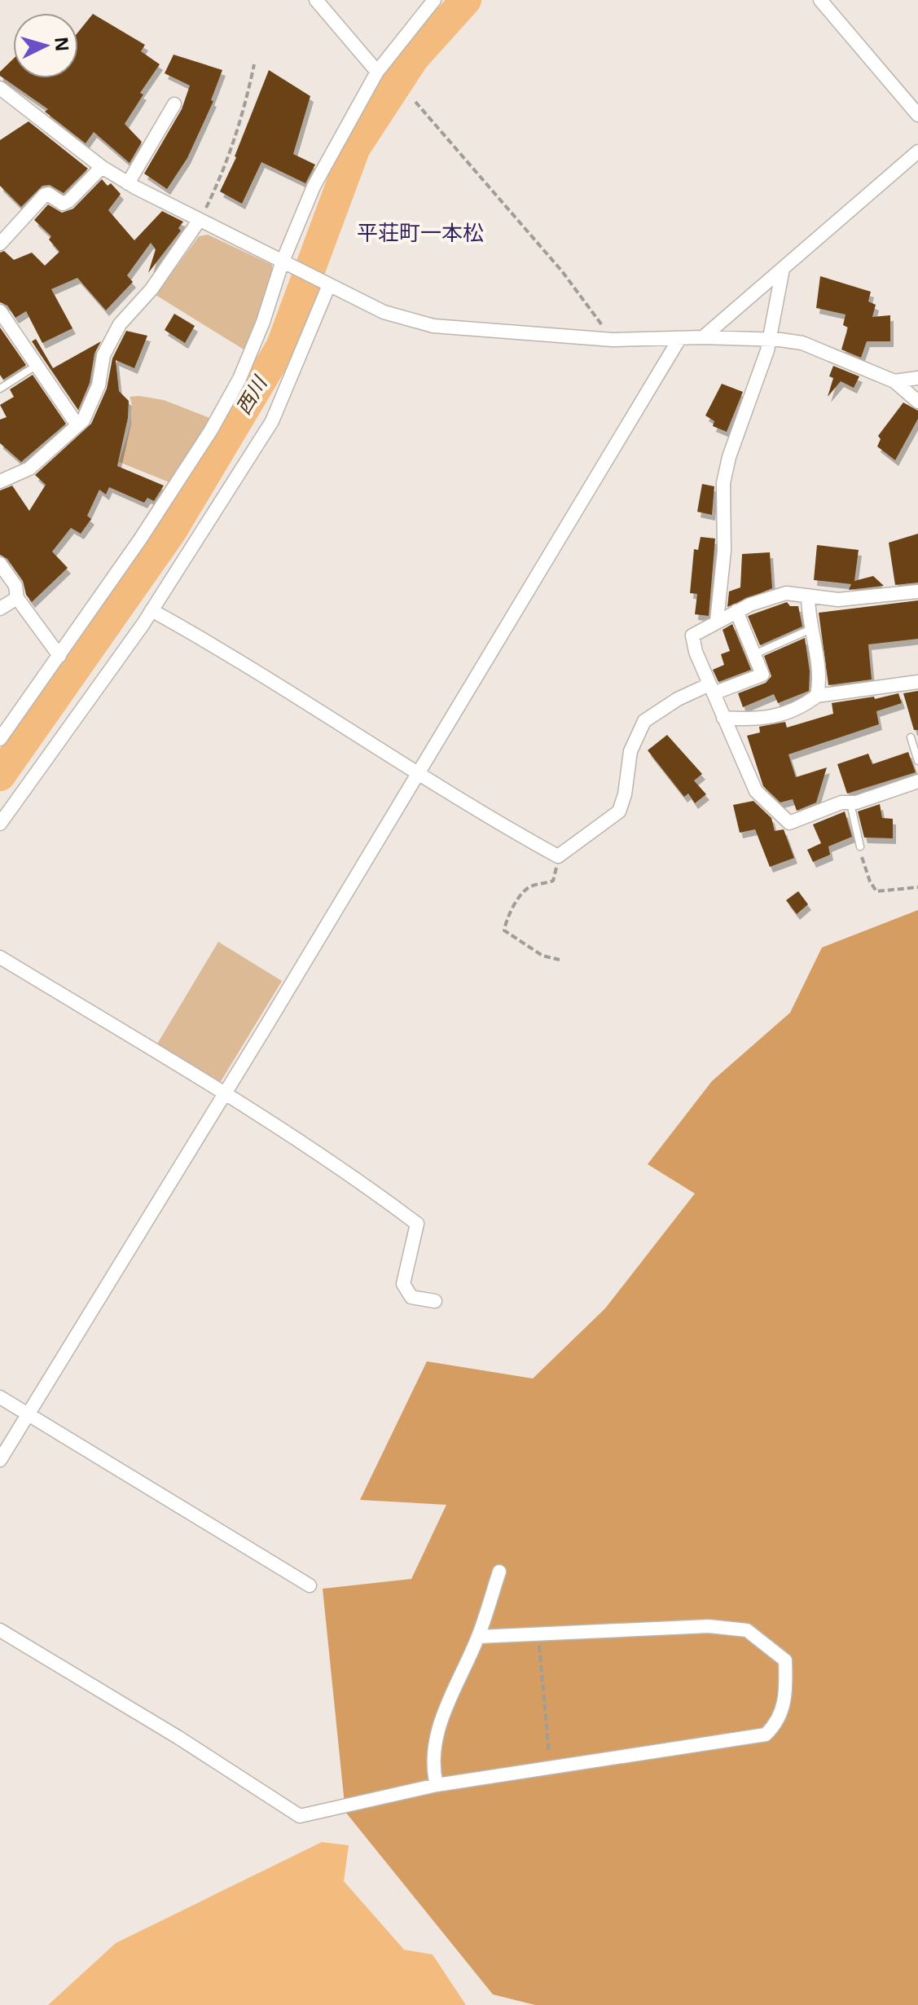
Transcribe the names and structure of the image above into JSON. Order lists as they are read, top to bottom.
{
  "districts": ["平荘町一本松"],
  "water": ["西川"],
  "north": "right"
}
